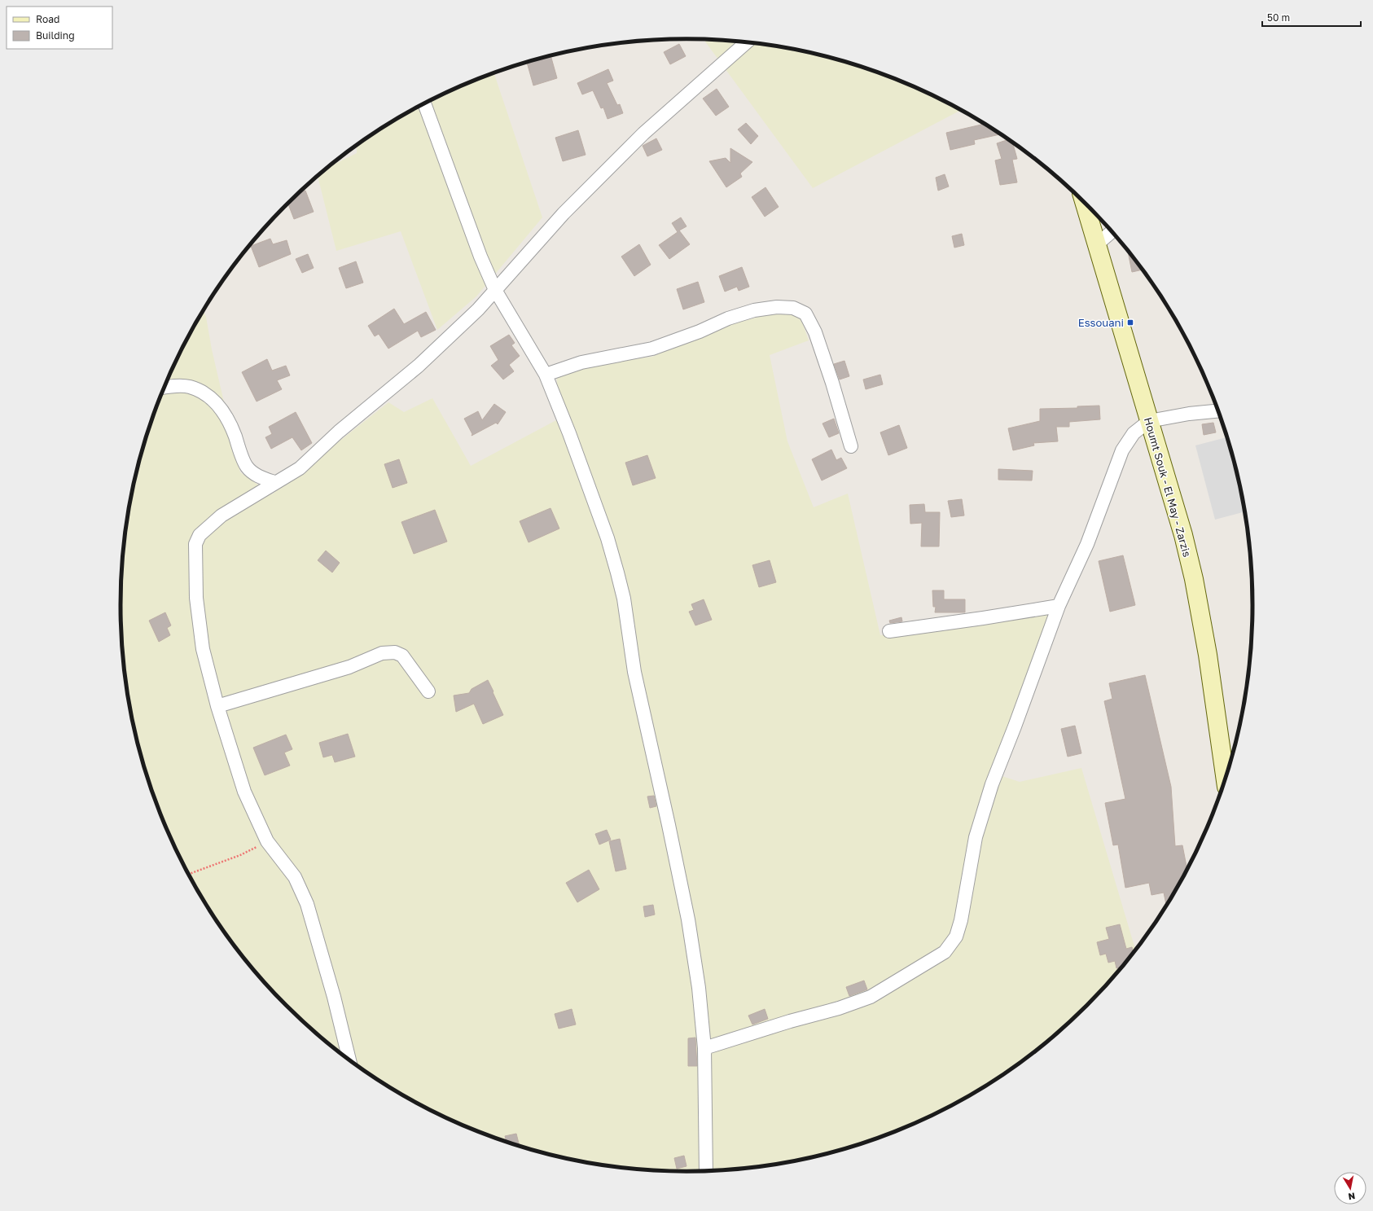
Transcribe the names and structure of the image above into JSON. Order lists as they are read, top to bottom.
{
  "streets": {
    "main road": ["Houmt Souk - El May - Zarzis"]
  },
  "places": {
    "transit": ["Essouani"]
  },
  "legend": ["Road", "Building"],
  "scale_bar": "50 m",
  "north": "bottom"
}
